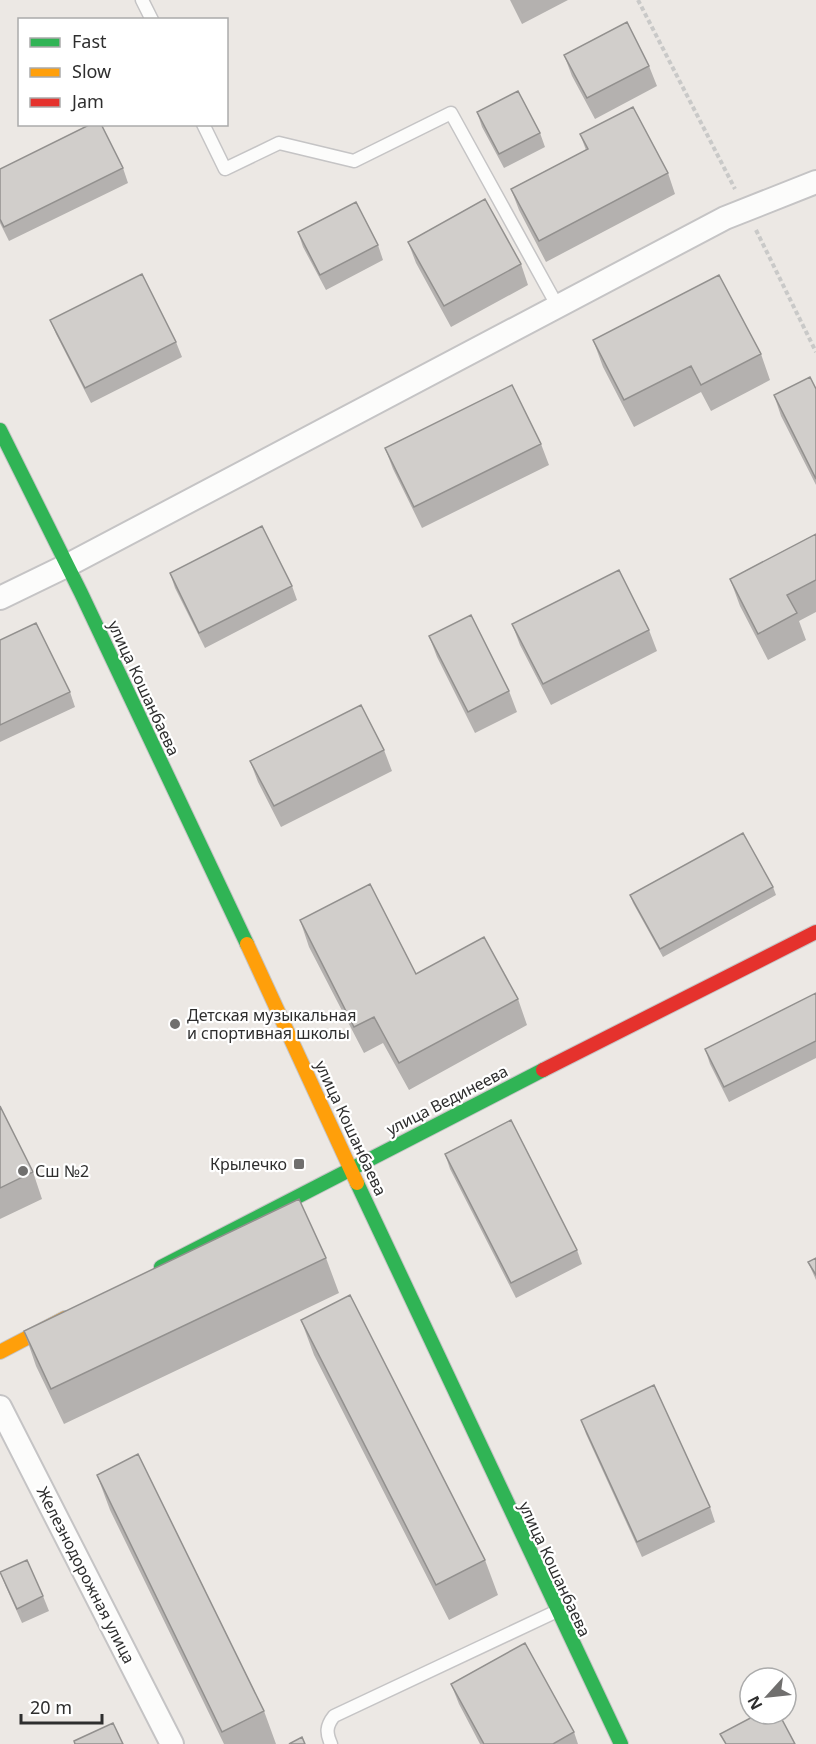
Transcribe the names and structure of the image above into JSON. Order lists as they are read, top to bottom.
{
  "streets": {
    "street": ["улица Кошанбаева", "улица Вединеева", "Железнодорожная улица"]
  },
  "crossings": [
    ["улица Кошанбаева", "улица Вединеева"]
  ],
  "places": {
    "other": ["Детская музыкальная и спортивная школы", "Сш №2"],
    "transit": ["Крылечко"]
  },
  "legend": ["Fast", "Slow", "Jam"],
  "scale_bar": "20 m",
  "north": "bottom left"
}
